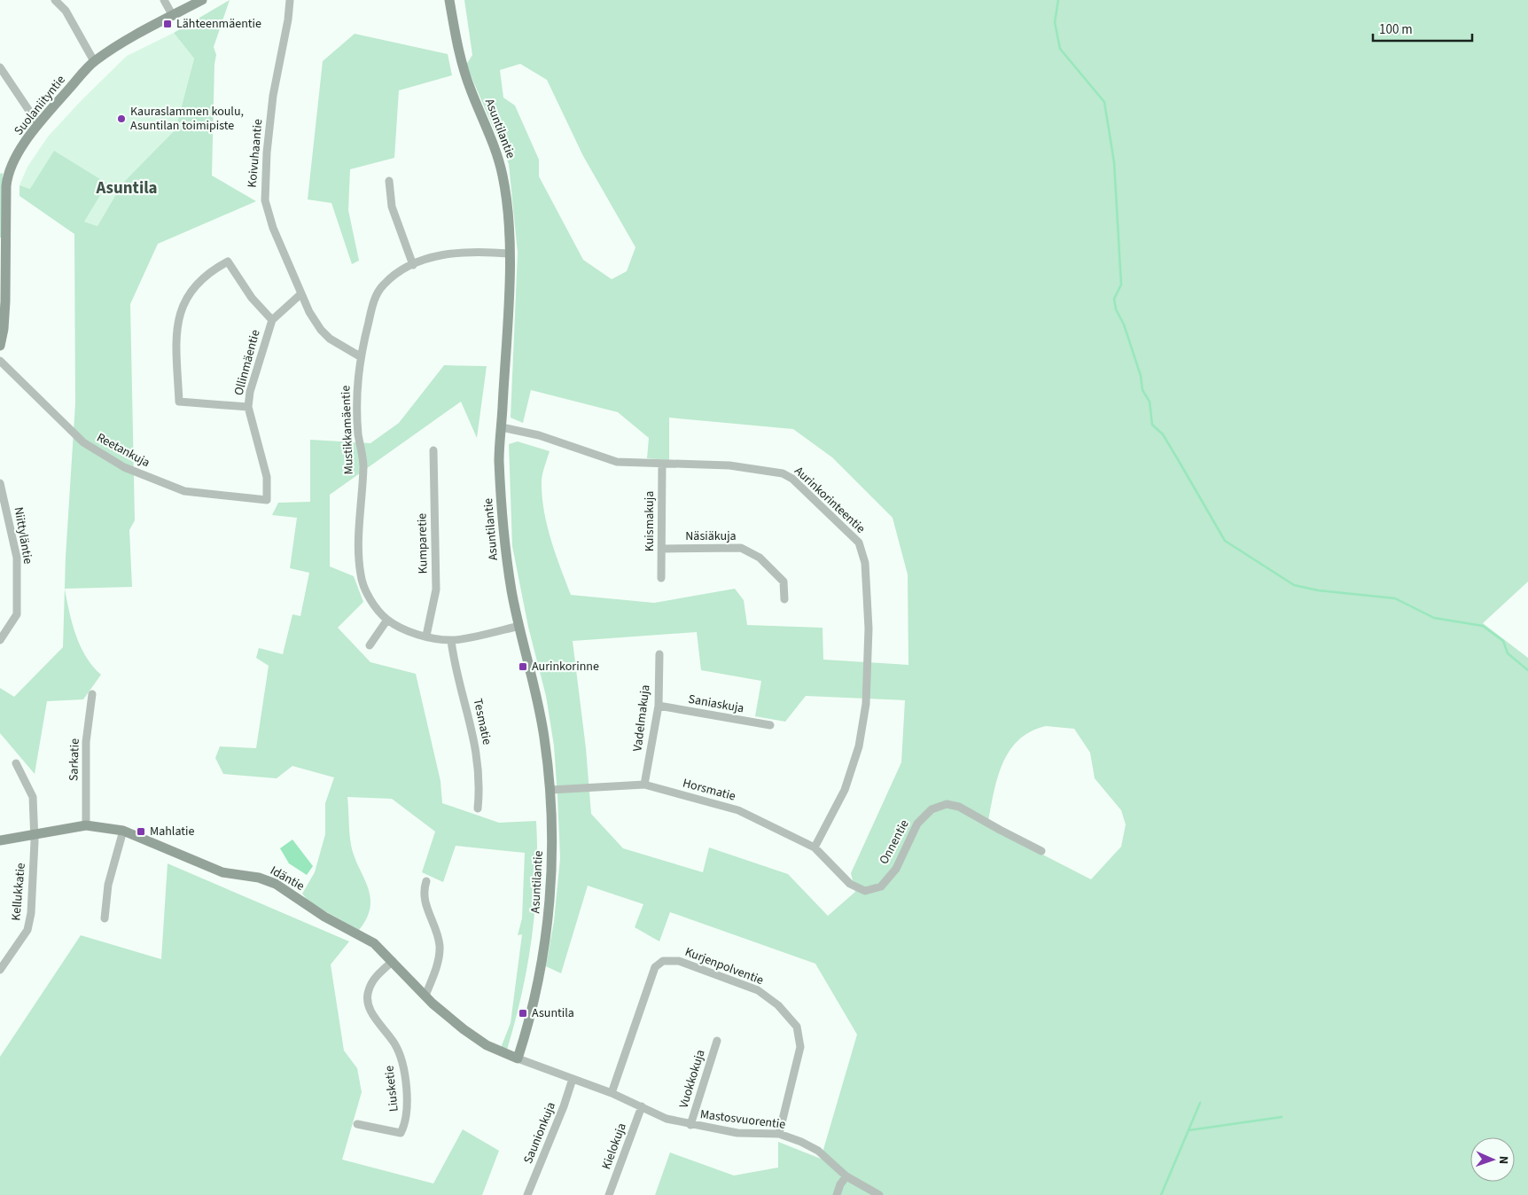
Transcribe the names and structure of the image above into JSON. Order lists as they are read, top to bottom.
{
  "streets": {
    "street": [
      "Suolaniityntie",
      "Asuntilantie",
      "Koivuhaantie",
      "Ollinmäentie",
      "Mustikkamäentie",
      "Reetankuja",
      "Aurinkorinteentie",
      "Kuismakuja",
      "Niittyläntie",
      "Näsiäkuja",
      "Kumparetie",
      "Saniaskuja",
      "Vadelmakuja",
      "Tesmatie",
      "Sarkatie",
      "Horsmatie",
      "Onnentie",
      "Idäntie",
      "Kellukkatie",
      "Kurjenpolventie",
      "Vuokkokuja",
      "Liusketie",
      "Mastosvuorentie",
      "Saunionkuja",
      "Kielokuja"
    ]
  },
  "crossings": [
    ["Asuntilantie", "Mustikkamäentie"],
    ["Asuntilantie", "Aurinkorinteentie"],
    ["Asuntilantie", "Horsmatie"],
    ["Asuntilantie", "Idäntie"],
    ["Asuntilantie", "Mastosvuorentie"],
    ["Koivuhaantie", "Ollinmäentie"],
    ["Koivuhaantie", "Mustikkamäentie"],
    ["Ollinmäentie", "Reetankuja"],
    ["Mustikkamäentie", "Kumparetie"],
    ["Mustikkamäentie", "Tesmatie"],
    ["Aurinkorinteentie", "Kuismakuja"],
    ["Aurinkorinteentie", "Horsmatie"],
    ["Kuismakuja", "Näsiäkuja"],
    ["Saniaskuja", "Vadelmakuja"],
    ["Vadelmakuja", "Horsmatie"],
    ["Sarkatie", "Idäntie"],
    ["Horsmatie", "Onnentie"],
    ["Idäntie", "Kellukkatie"],
    ["Idäntie", "Liusketie"],
    ["Idäntie", "Mastosvuorentie"],
    ["Kurjenpolventie", "Mastosvuorentie"],
    ["Vuokkokuja", "Mastosvuorentie"],
    ["Mastosvuorentie", "Saunionkuja"],
    ["Mastosvuorentie", "Kielokuja"]
  ],
  "districts": ["Asuntila"],
  "places": {
    "transit": [
      "Lähteenmäentie",
      "Aurinkorinne",
      "Mahlatie",
      "Asuntila"
    ],
    "other": ["Kauraslammen koulu, Asuntilan toimipiste"]
  },
  "scale_bar": "100 m",
  "north": "right"
}
